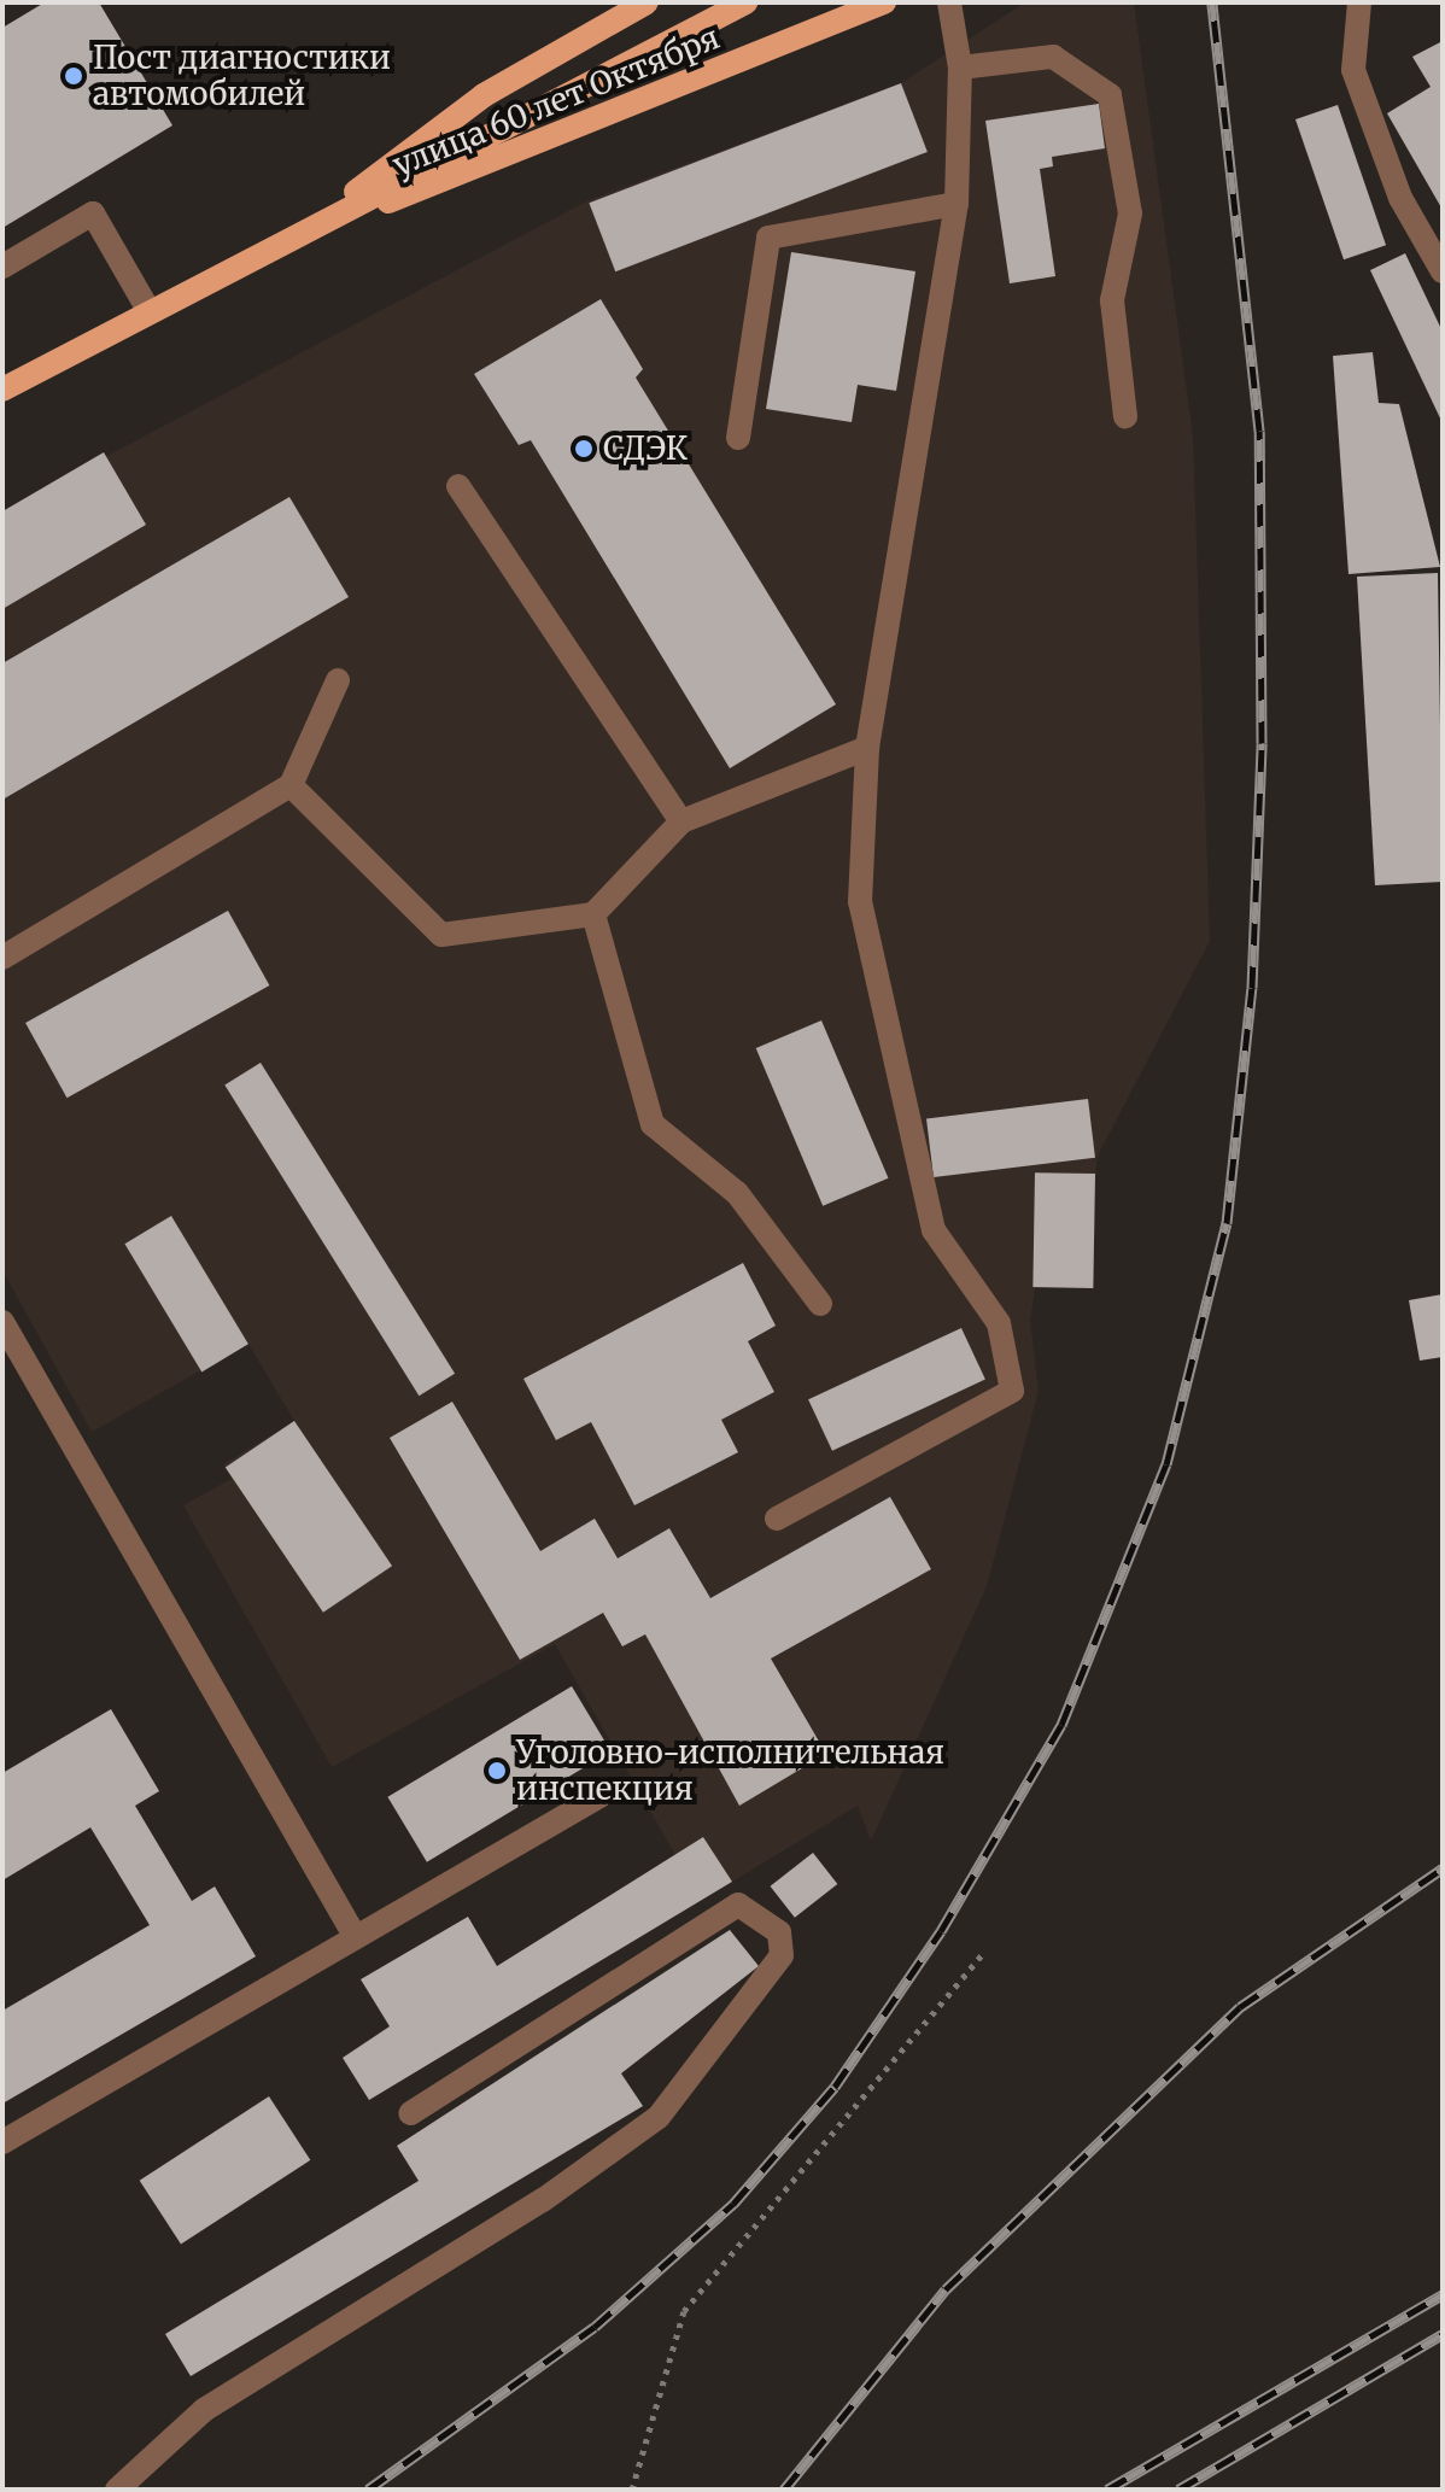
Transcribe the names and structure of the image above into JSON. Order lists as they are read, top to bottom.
{
  "streets": {
    "main road": ["улица 60 лет Октября"]
  },
  "places": ["Пост диагностики автомобилей", "СДЭК", "Уголовно-исполнительная инспекция"]
}
